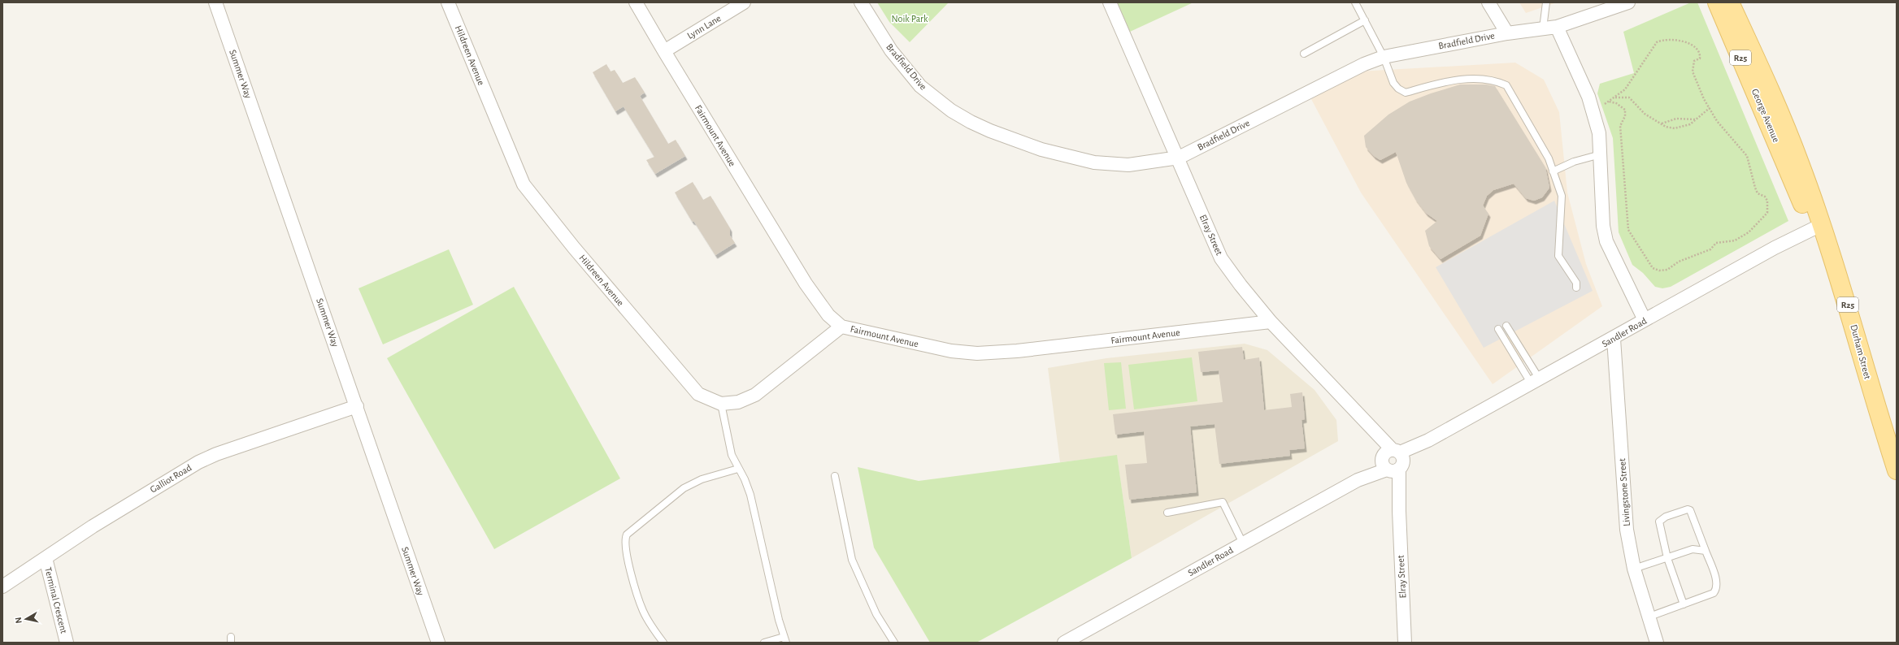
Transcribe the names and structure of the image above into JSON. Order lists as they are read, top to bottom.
{
  "streets": {
    "main road": ["R25", "George Avenue", "Durham Street"],
    "street": [
      "Lynn Lane",
      "Bradfield Drive",
      "Hildreen Avenue",
      "Summer Way",
      "Fairmount Avenue",
      "Elray Street",
      "Sandler Road",
      "Galliot Road",
      "Livingstone Street",
      "Terminal Crescent"
    ]
  },
  "crossings": [
    ["Lynn Lane", "Fairmount Avenue"],
    ["Bradfield Drive", "Elray Street"],
    ["Summer Way", "Galliot Road"],
    ["George Avenue", "Sandler Road"],
    ["George Avenue", "Durham Street"],
    ["Fairmount Avenue", "Elray Street"],
    ["Elray Street", "Sandler Road"],
    ["Sandler Road", "Durham Street"],
    ["Sandler Road", "Livingstone Street"],
    ["Galliot Road", "Terminal Crescent"]
  ],
  "parks": ["Noik Park"],
  "north": "left"
}
